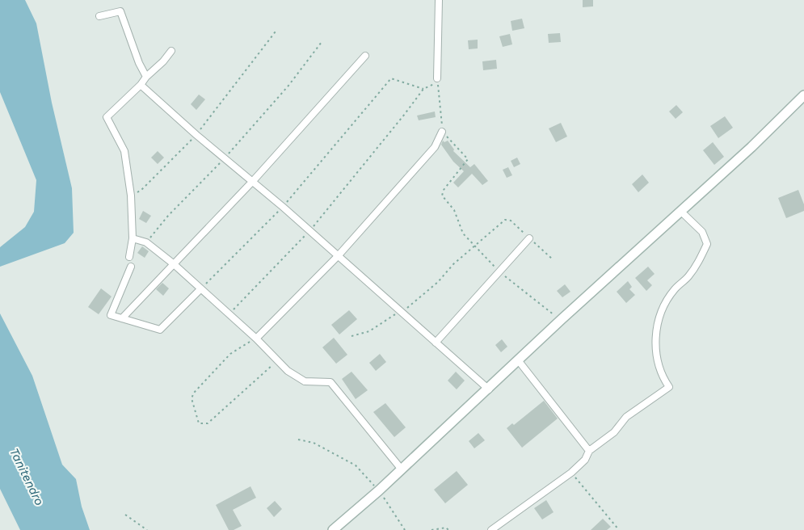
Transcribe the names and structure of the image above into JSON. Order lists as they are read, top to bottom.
{
  "water": ["Tanitendro"]
}
